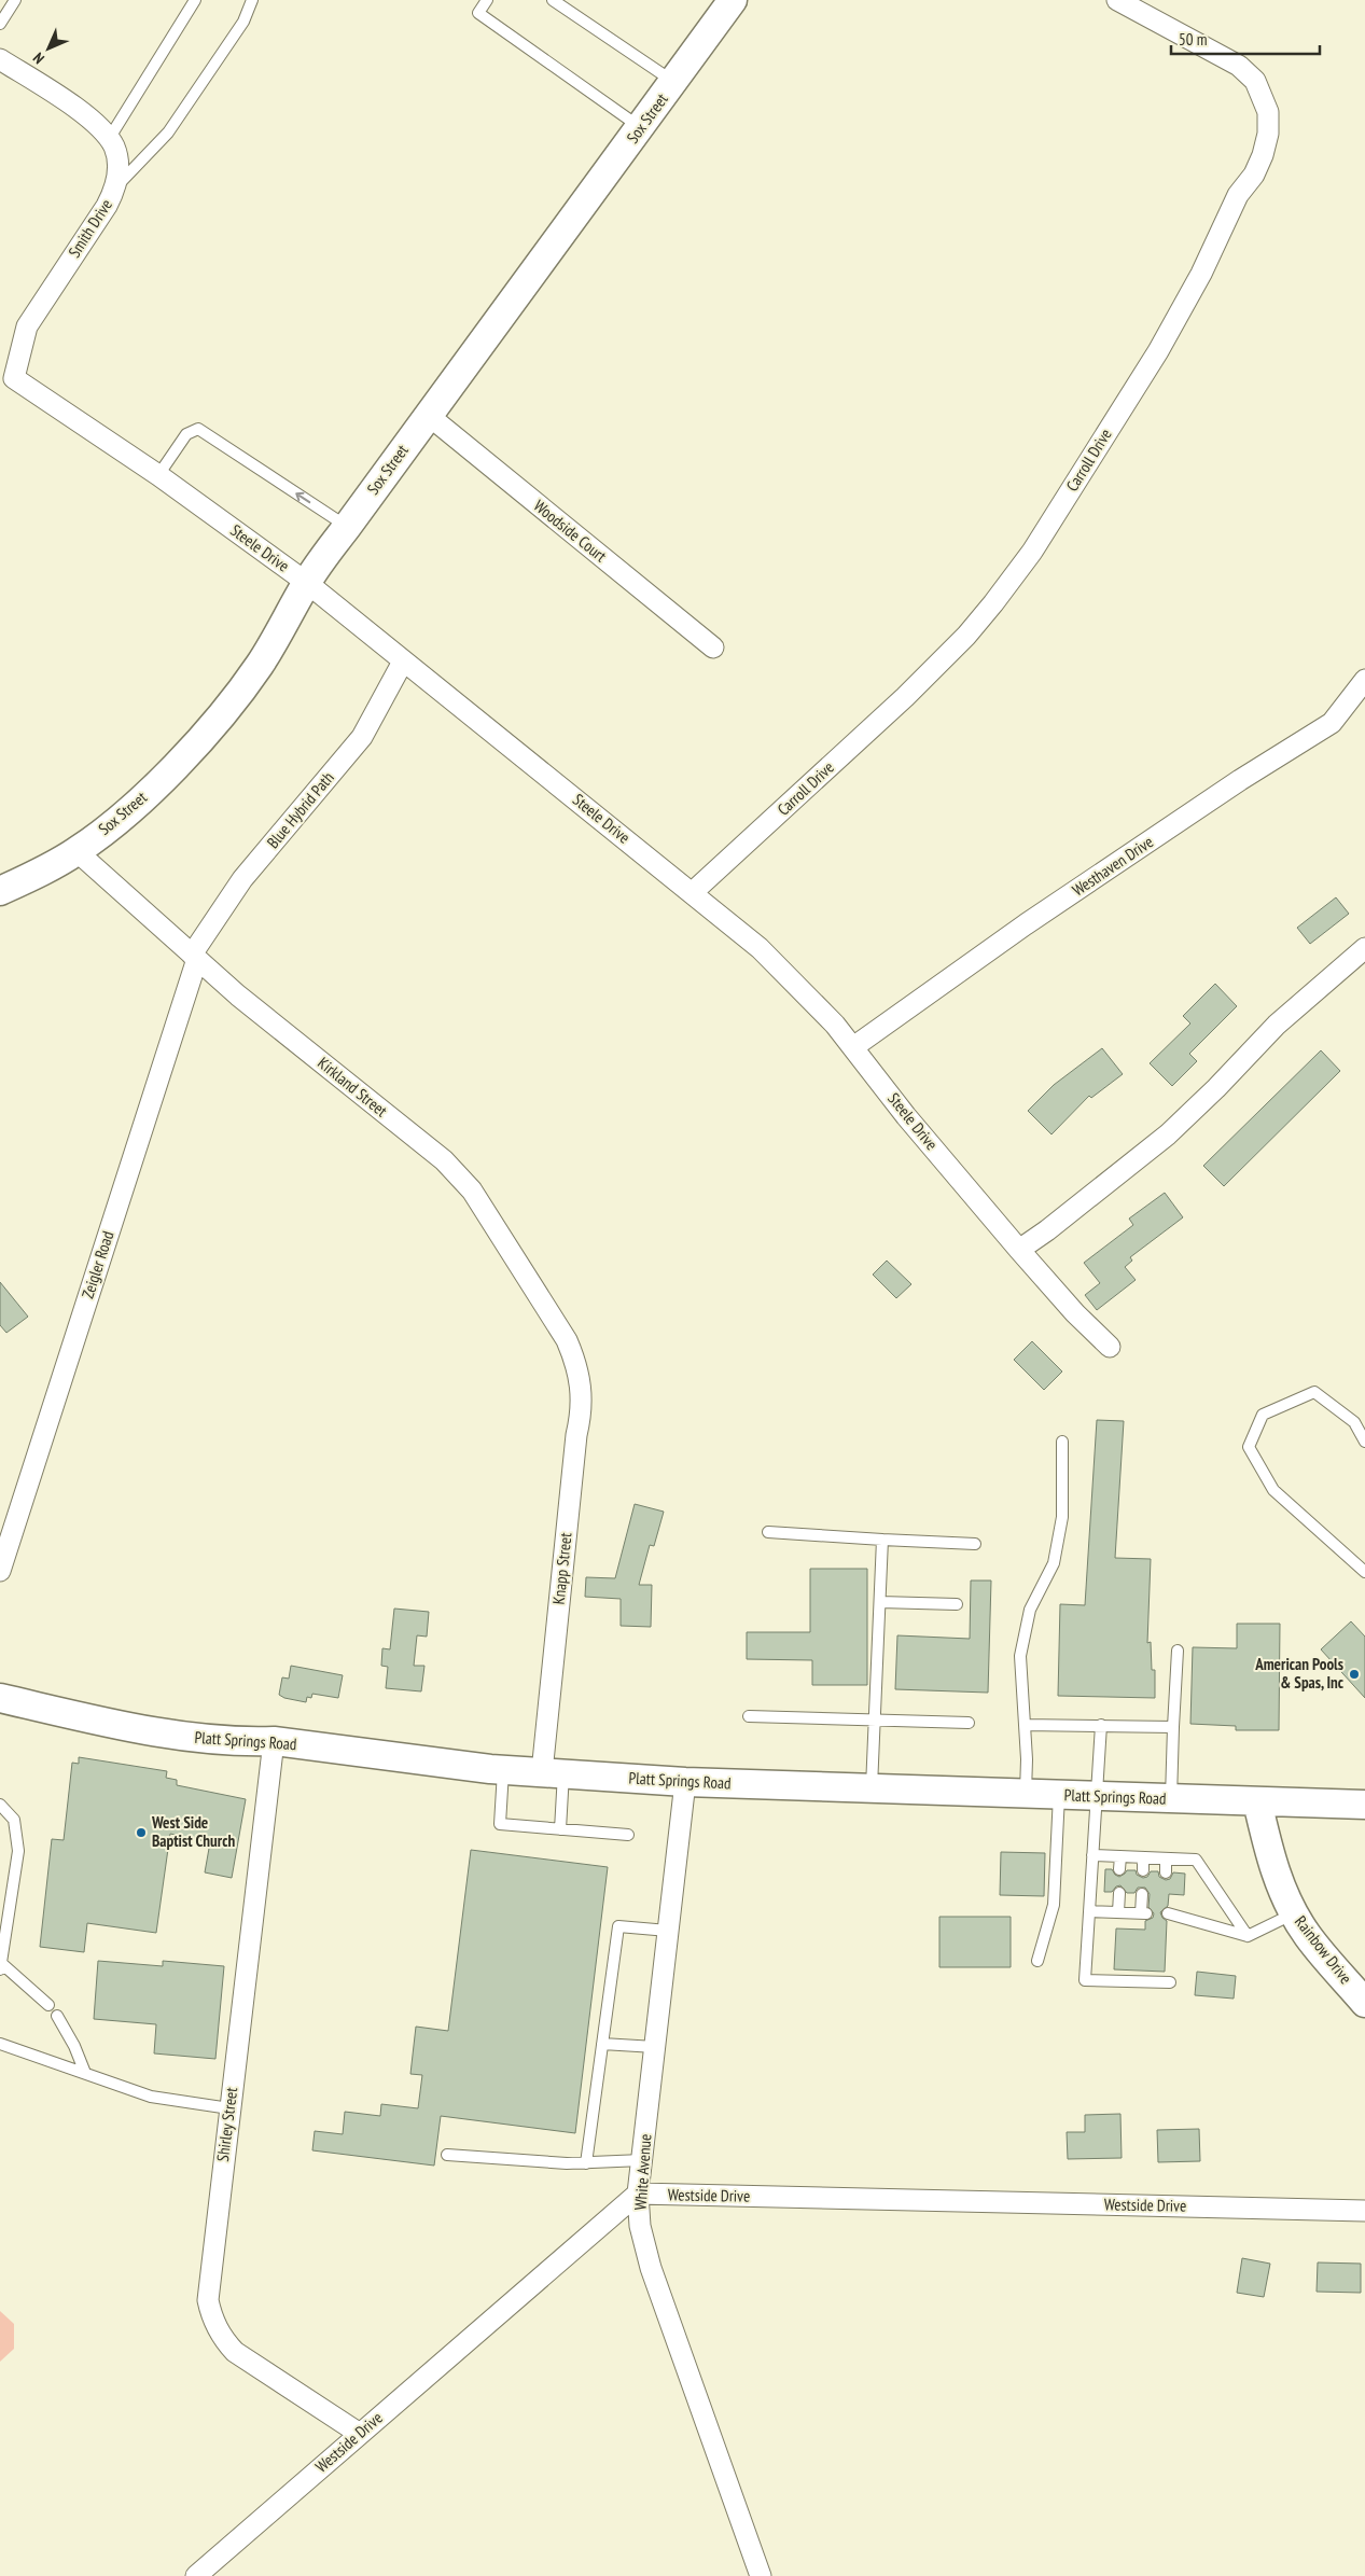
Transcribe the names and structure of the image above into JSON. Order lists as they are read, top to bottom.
{
  "streets": {
    "street": [
      "Sox Street",
      "Smith Drive",
      "Carroll Drive",
      "Woodside Court",
      "Steele Drive",
      "Blue Hybrid Path",
      "Westhaven Drive",
      "Kirkland Street",
      "Zeigler Road",
      "Knapp Street",
      "Platt Springs Road",
      "Rainbow Drive",
      "Shirley Street",
      "White Avenue",
      "Westside Drive"
    ]
  },
  "crossings": [
    ["Sox Street", "Woodside Court"],
    ["Sox Street", "Steele Drive"],
    ["Sox Street", "Kirkland Street"],
    ["Smith Drive", "Steele Drive"],
    ["Carroll Drive", "Steele Drive"],
    ["Steele Drive", "Blue Hybrid Path"],
    ["Steele Drive", "Westhaven Drive"],
    ["Blue Hybrid Path", "Kirkland Street"],
    ["Blue Hybrid Path", "Zeigler Road"],
    ["Kirkland Street", "Zeigler Road"],
    ["Kirkland Street", "Knapp Street"],
    ["Knapp Street", "Platt Springs Road"],
    ["Platt Springs Road", "Rainbow Drive"],
    ["Platt Springs Road", "Shirley Street"],
    ["Platt Springs Road", "White Avenue"],
    ["Shirley Street", "Westside Drive"],
    ["White Avenue", "Westside Drive"]
  ],
  "places": ["American Pools & Spas, Inc", "West Side Baptist Church"],
  "scale_bar": "50 m",
  "north": "bottom left"
}
